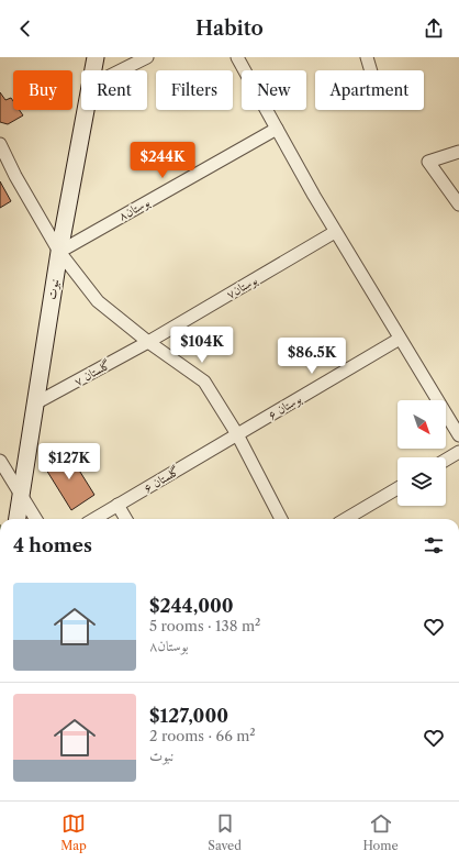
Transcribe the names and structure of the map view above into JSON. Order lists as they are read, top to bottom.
{
  "streets": {
    "street": [
      "بوستان۸",
      "بوستان۷",
      "نبوت",
      "گلستان ۷",
      "بوستان ۶",
      "گلستان ۶"
    ]
  },
  "crossings": [
    ["بوستان۸", "نبوت"],
    ["بوستان۷", "گلستان ۷"],
    ["نبوت", "گلستان ۷"],
    ["بوستان ۶", "گلستان ۶"]
  ],
  "north": "bottom right",
  "page": {
    "header": "Habito",
    "chip": [
      "Buy",
      "Rent",
      "Filters",
      "New",
      "Apartment"
    ],
    "price": [
      "$244K",
      "$104K",
      "$86.5K",
      "$127K"
    ],
    "heading": "4 homes",
    "list": [
      {
        "name": "$244,000",
        "note": "5 rooms · 138 m² · بوستان۸"
      },
      {
        "name": "$127,000",
        "note": "2 rooms · 66 m² · نبوت"
      }
    ],
    "tabs": ["Map", "Saved", "Home"]
  }
}
